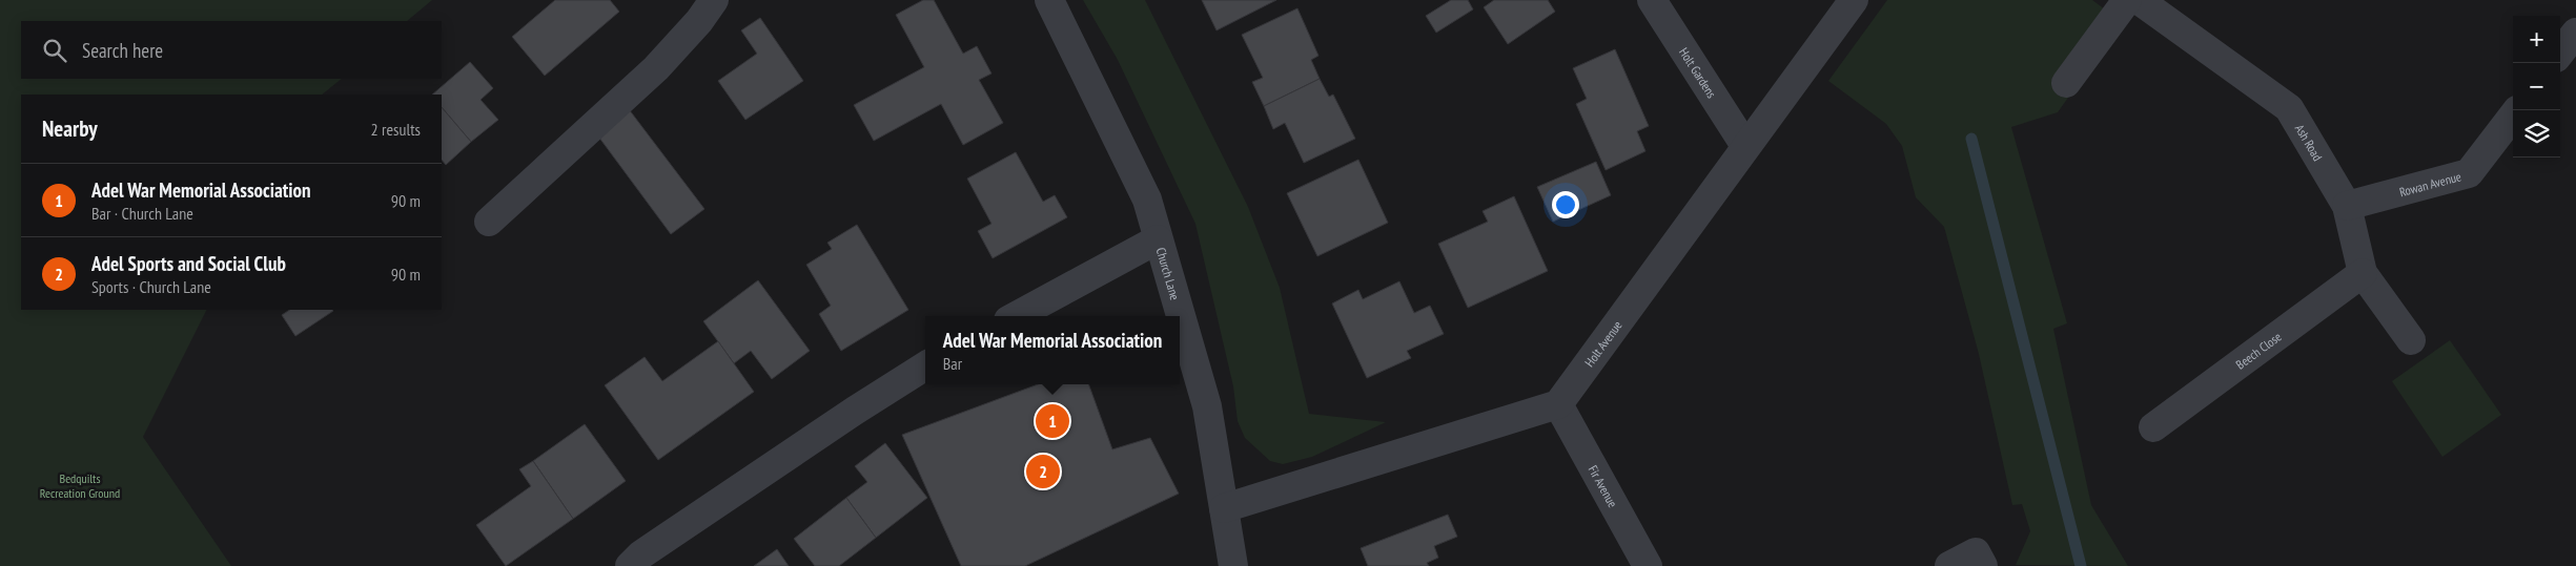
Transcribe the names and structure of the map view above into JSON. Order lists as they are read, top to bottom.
{
  "streets": {
    "street": [
      "Holt Gardens",
      "Ash Road",
      "Rowan Avenue",
      "Church Lane",
      "Holt Avenue",
      "Beech Close",
      "Fir Avenue"
    ]
  },
  "crossings": [
    ["Holt Gardens", "Holt Avenue"],
    ["Ash Road", "Rowan Avenue"],
    ["Ash Road", "Beech Close"],
    ["Holt Avenue", "Fir Avenue"]
  ],
  "parks": ["Bedquilts Recreation Ground"],
  "page": {
    "map_buttons": ["+", "−"],
    "search": "Search here",
    "heading": ["Nearby", "2 results"],
    "list": [
      {
        "mark": "1",
        "name": "Adel War Memorial Association",
        "note": "Bar · Church Lane",
        "value": "90 m"
      },
      {
        "mark": "2",
        "name": "Adel Sports and Social Club",
        "note": "Sports · Church Lane",
        "value": "90 m"
      }
    ],
    "popup": ["Adel War Memorial Association", "Bar"],
    "pins": ["1", "2"]
  }
}
